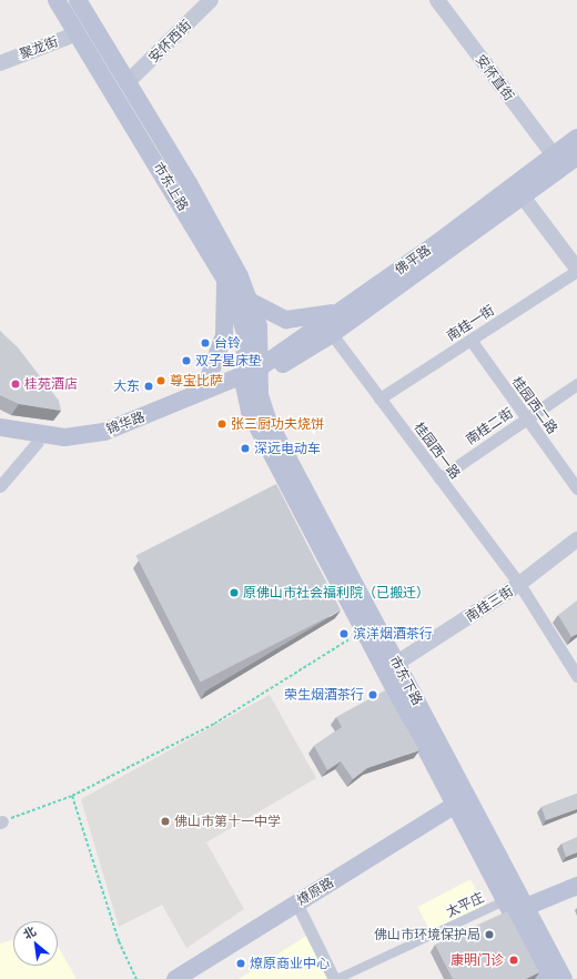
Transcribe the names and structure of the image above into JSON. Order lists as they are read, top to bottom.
{
  "streets": {
    "main road": [
      "市东上路",
      "佛平路",
      "锦华路",
      "市东下路",
      "燎原路"
    ],
    "street": [
      "安怀西街",
      "聚龙街",
      "安怀直街",
      "南桂一街",
      "桂园西二路",
      "南桂二街",
      "桂园西一路",
      "南桂三街",
      "太平庄"
    ]
  },
  "crossings": [
    ["安怀西街", "市东上路"],
    ["聚龙街", "市东上路"],
    ["安怀直街", "佛平路"],
    ["市东上路", "佛平路"],
    ["市东上路", "锦华路"],
    ["市东上路", "市东下路"],
    ["佛平路", "锦华路"],
    ["佛平路", "桂园西一路"],
    ["佛平路", "市东下路"],
    ["南桂一街", "桂园西二路"],
    ["南桂一街", "桂园西一路"],
    ["桂园西二路", "南桂二街"],
    ["锦华路", "市东下路"],
    ["南桂二街", "桂园西一路"],
    ["桂园西一路", "南桂三街"],
    ["南桂三街", "市东下路"],
    ["市东下路", "燎原路"],
    ["市东下路", "太平庄"]
  ],
  "places": [
    "台铃",
    "双子星床垫",
    "尊宝比萨",
    "桂苑酒店",
    "大东",
    "张三厨功夫烧饼",
    "深远电动车",
    "原佛山市社会福利院（已搬迁）",
    "滨洋烟酒茶行",
    "荣生烟酒茶行",
    "佛山市第十一中学",
    "佛山市环境保护局",
    "康明门诊",
    "燎原商业中心"
  ],
  "north": "top left"
}
